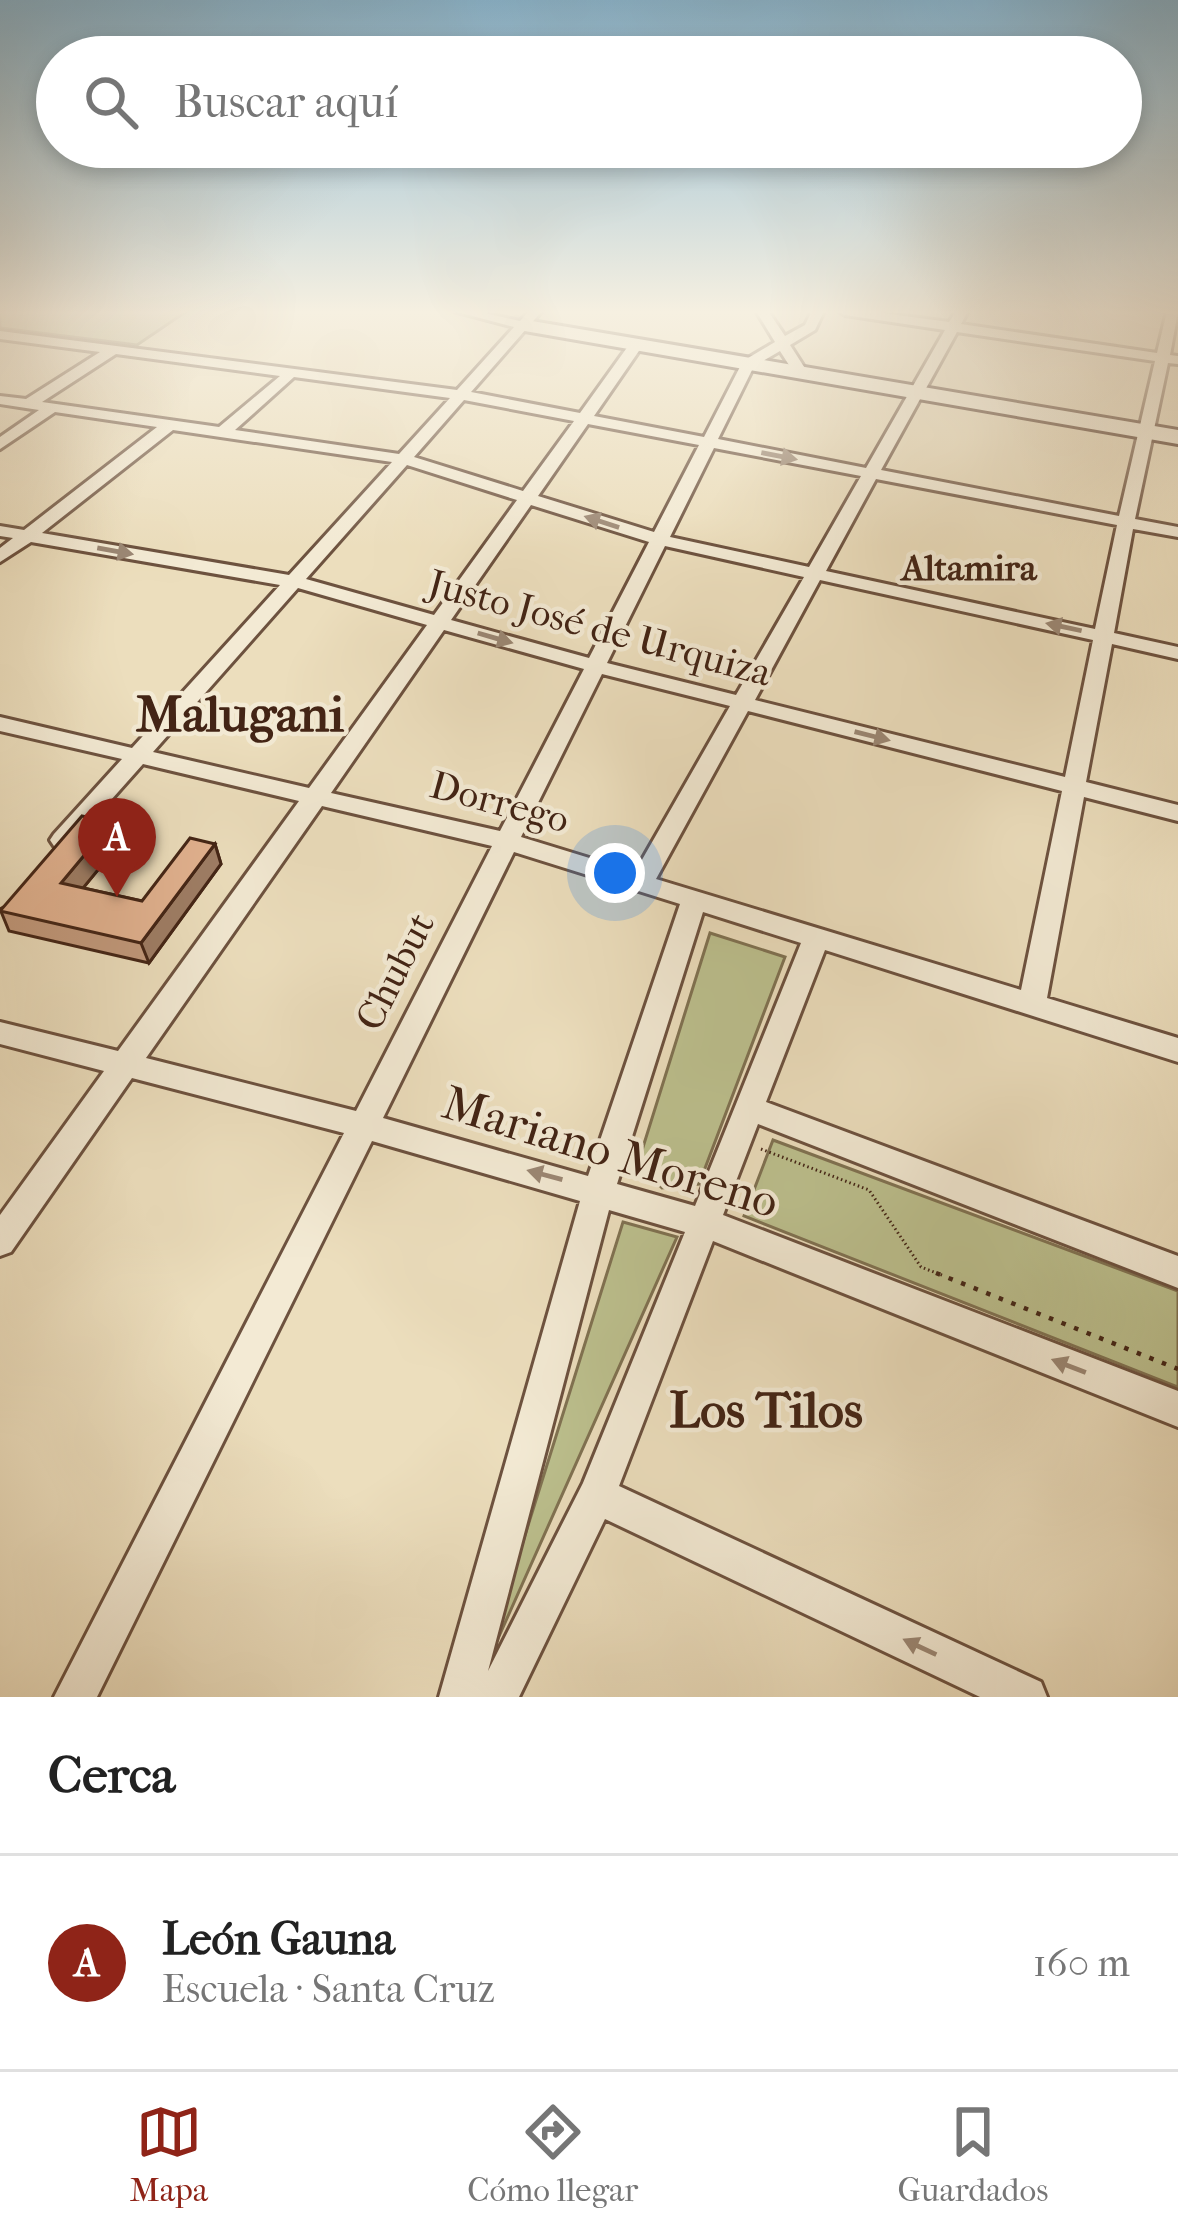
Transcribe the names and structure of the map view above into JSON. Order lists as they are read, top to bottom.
{
  "streets": {
    "street": [
      "Justo José de Urquiza",
      "Dorrego",
      "Chubut",
      "Mariano Moreno"
    ]
  },
  "crossings": [
    ["Justo José de Urquiza", "Chubut"],
    ["Dorrego", "Chubut"],
    ["Chubut", "Mariano Moreno"]
  ],
  "districts": ["Altamira", "Malugani", "Los Tilos"],
  "page": {
    "search": "Buscar aquí",
    "pins": "A",
    "heading": "Cerca",
    "list": [
      {
        "mark": "A",
        "name": "León Gauna",
        "note": "Escuela · Santa Cruz",
        "value": "160 m"
      }
    ],
    "nav": ["Mapa", "Cómo llegar", "Guardados"]
  }
}
